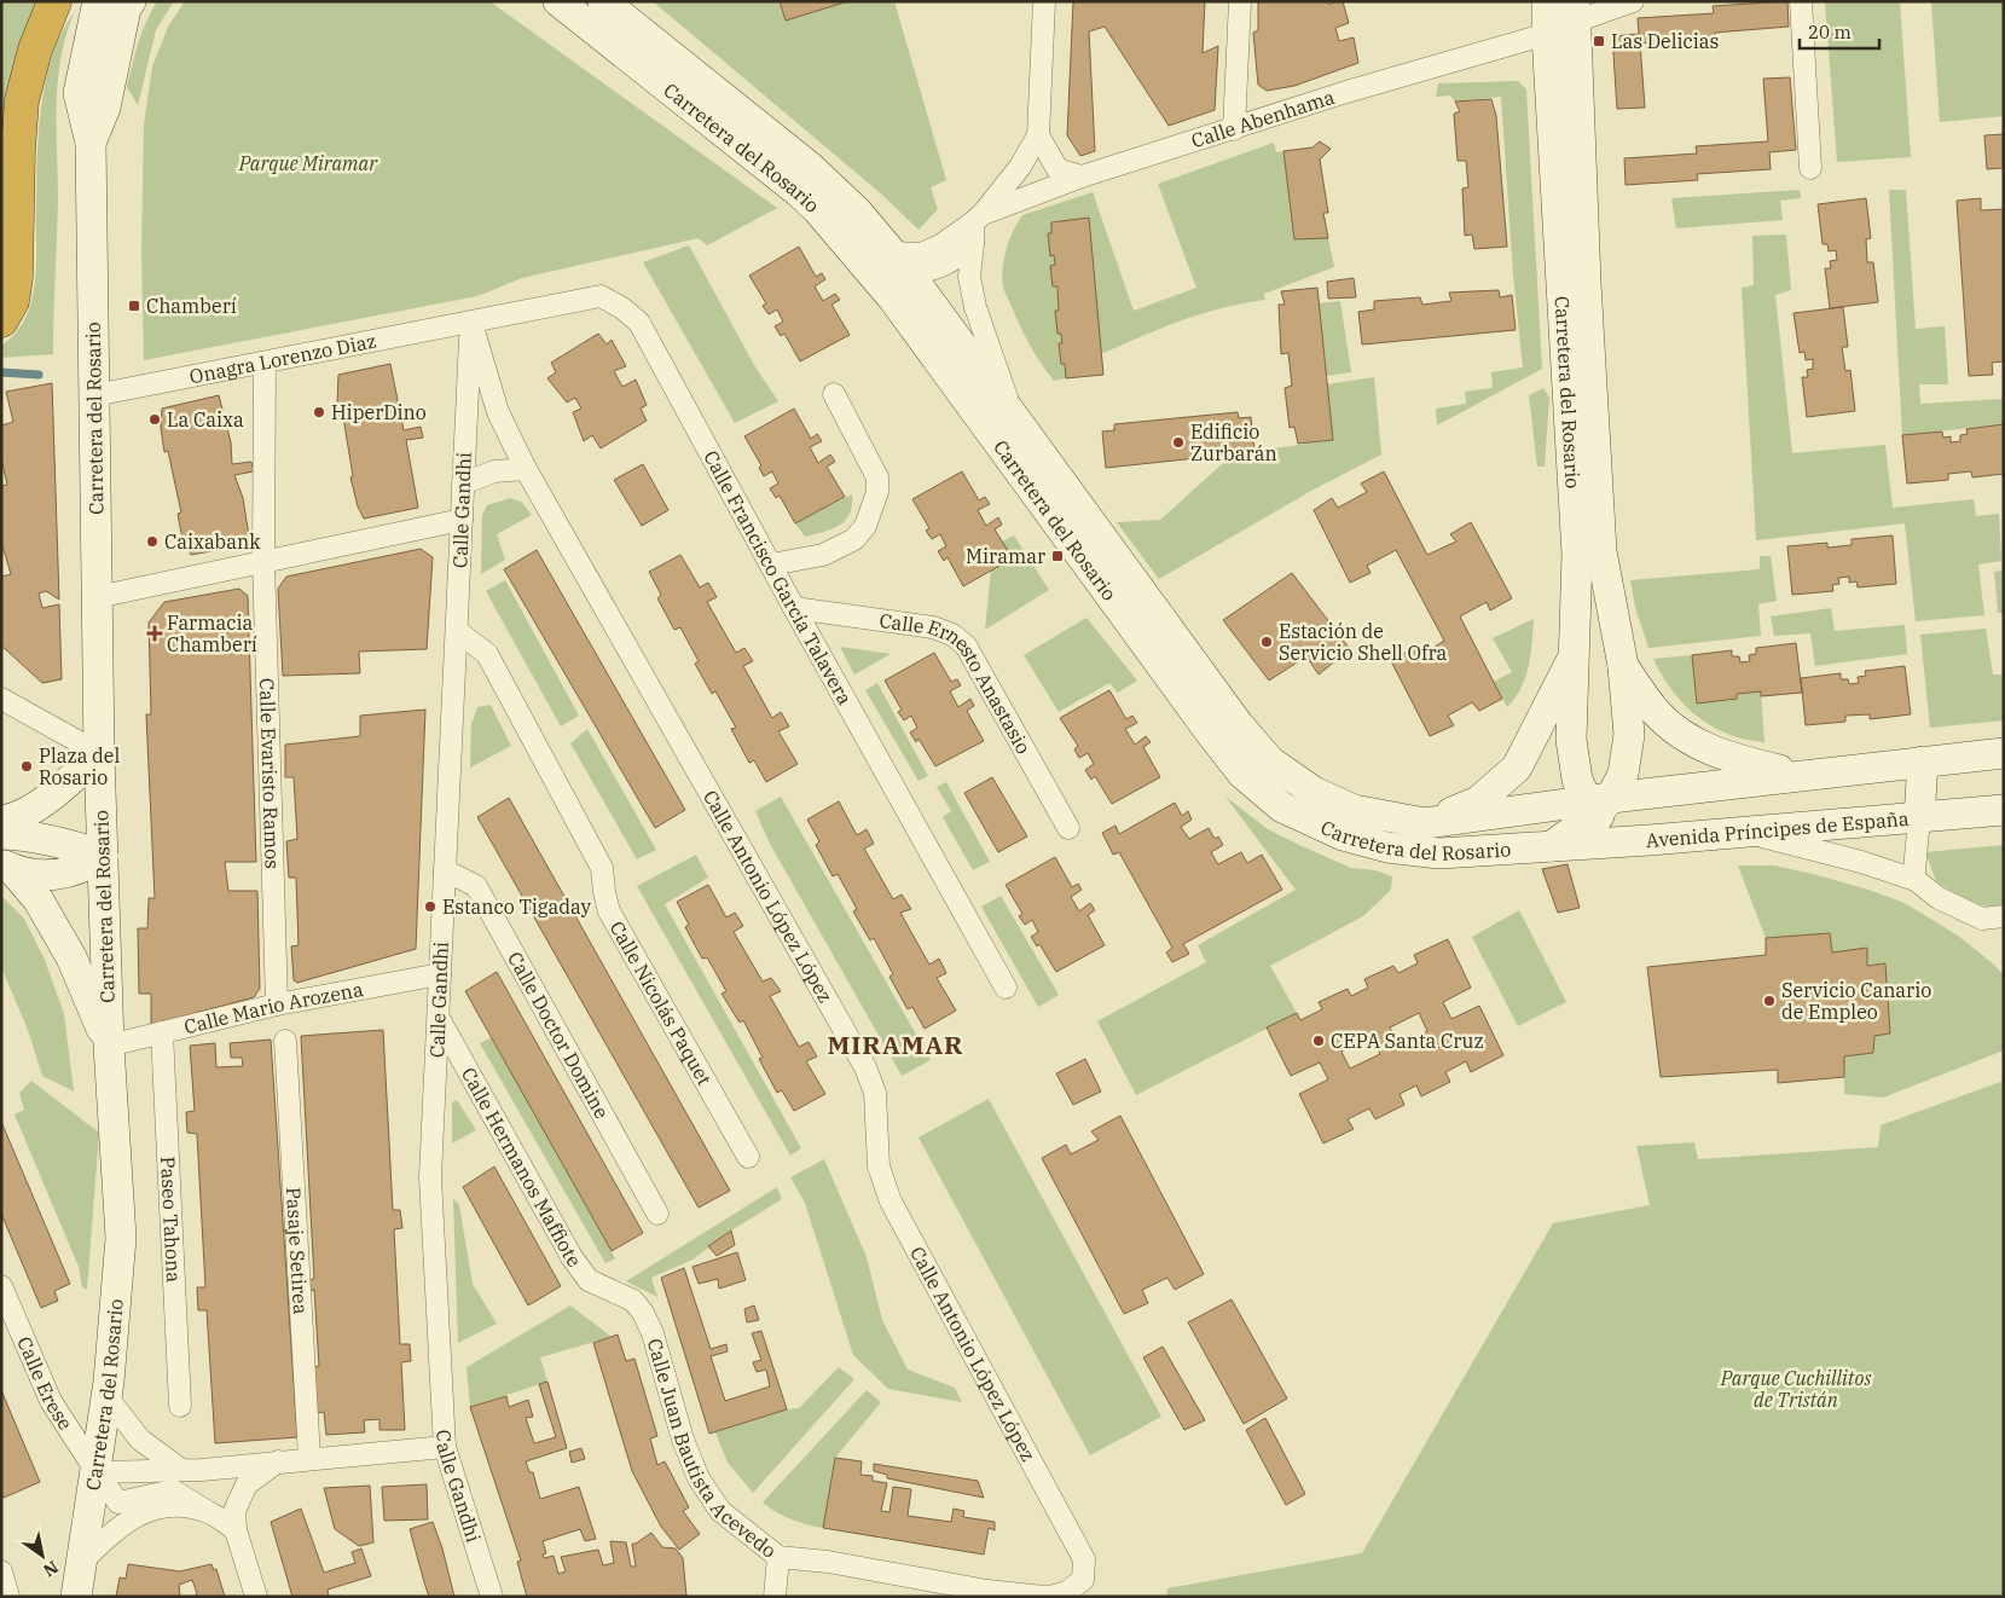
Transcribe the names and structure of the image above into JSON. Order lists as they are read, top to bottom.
{
  "streets": {
    "main road": ["Carretera del Rosario", "Avenida Príncipes de España"],
    "street": [
      "Calle Abenhama",
      "Onagra Lorenzo Diaz",
      "Calle Gandhi",
      "Calle Francisco García Talavera",
      "Calle Ernesto Anastasio",
      "Calle Evaristo Ramos",
      "Calle Antonio López López",
      "Calle Nicolás Paquet",
      "Calle Mario Arozena",
      "Calle Doctor Domine",
      "Calle Hermanos Maffiote",
      "Paseo Tahona",
      "Pasaje Setirea",
      "Calle Erese",
      "Calle Juan Bautista Acevedo"
    ]
  },
  "crossings": [
    ["Calle Abenhama", "Carretera del Rosario"],
    ["Carretera del Rosario", "Onagra Lorenzo Diaz"],
    ["Carretera del Rosario", "Avenida Príncipes de España"],
    ["Carretera del Rosario", "Calle Mario Arozena"],
    ["Carretera del Rosario", "Calle Erese"],
    ["Onagra Lorenzo Diaz", "Calle Gandhi"],
    ["Onagra Lorenzo Diaz", "Calle Francisco García Talavera"],
    ["Onagra Lorenzo Diaz", "Calle Evaristo Ramos"],
    ["Onagra Lorenzo Diaz", "Calle Antonio López López"],
    ["Calle Gandhi", "Calle Francisco García Talavera"],
    ["Calle Gandhi", "Calle Antonio López López"],
    ["Calle Gandhi", "Calle Nicolás Paquet"],
    ["Calle Gandhi", "Calle Mario Arozena"],
    ["Calle Gandhi", "Calle Doctor Domine"],
    ["Calle Gandhi", "Calle Hermanos Maffiote"],
    ["Calle Francisco García Talavera", "Calle Ernesto Anastasio"],
    ["Calle Francisco García Talavera", "Calle Antonio López López"],
    ["Calle Evaristo Ramos", "Calle Mario Arozena"],
    ["Calle Mario Arozena", "Paseo Tahona"],
    ["Calle Hermanos Maffiote", "Calle Juan Bautista Acevedo"]
  ],
  "districts": ["MIRAMAR"],
  "parks": ["Parque Miramar", "Parque Cuchillitos de Tristán"],
  "places": {
    "transit": ["Las Delicias", "Chamberí", "Miramar"],
    "other": [
      "HiperDino",
      "La Caixa",
      "Edificio Zurbarán",
      "Caixabank",
      "Estación de Servicio Shell Ofra",
      "Plaza del Rosario",
      "Estanco Tigaday",
      "Servicio Canario de Empleo",
      "CEPA Santa Cruz"
    ],
    "health": ["Farmacia Chamberí"]
  },
  "scale_bar": "20 m",
  "north": "bottom right"
}
